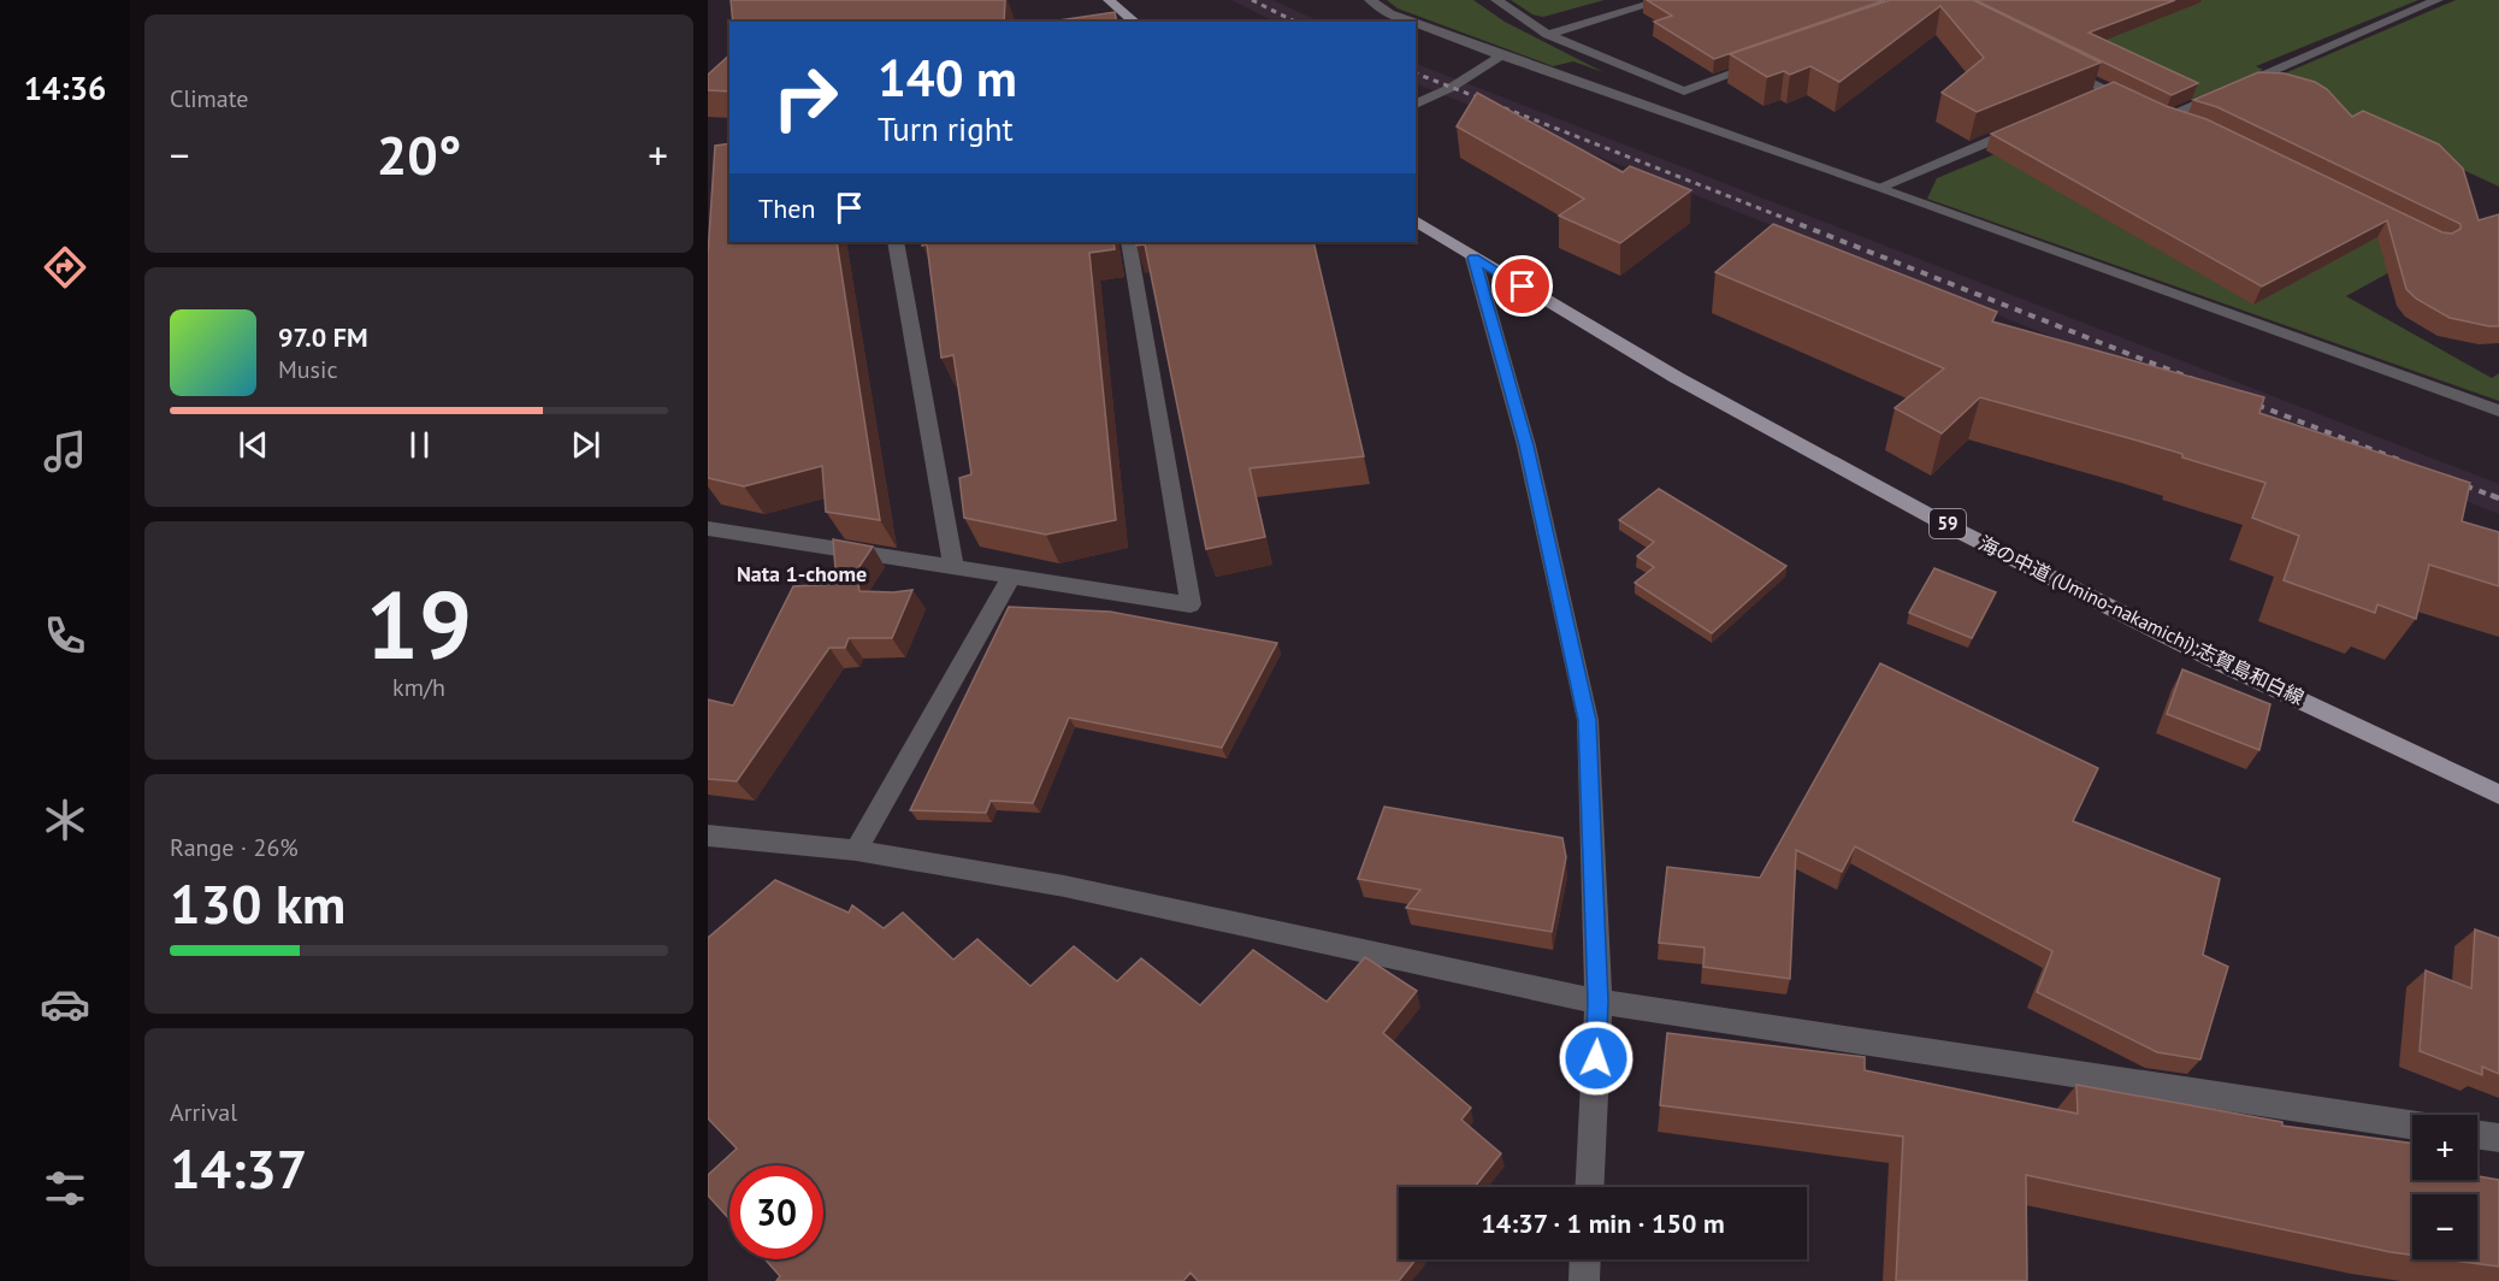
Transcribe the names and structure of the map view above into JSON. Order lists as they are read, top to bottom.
{
  "streets": {
    "main road": ["59", "海の中道 (Umino-nakamichi);志賀島和白線"]
  },
  "districts": ["Nata 1-chome"],
  "page": {
    "tabs": "14:36",
    "tile": [
      "Climate",
      ["19", "km/h"],
      ["Range · 26%", "130 km"],
      ["Arrival", "14:37"]
    ],
    "turn": ["140 m", "Turn right"],
    "heat": ["−", "20°", "+"],
    "then": "Then",
    "song": ["97.0 FM", "Music"],
    "map_buttons": ["+", "−"],
    "limit": "30",
    "trip": "14:37 · 1 min · 150 m"
  }
}
